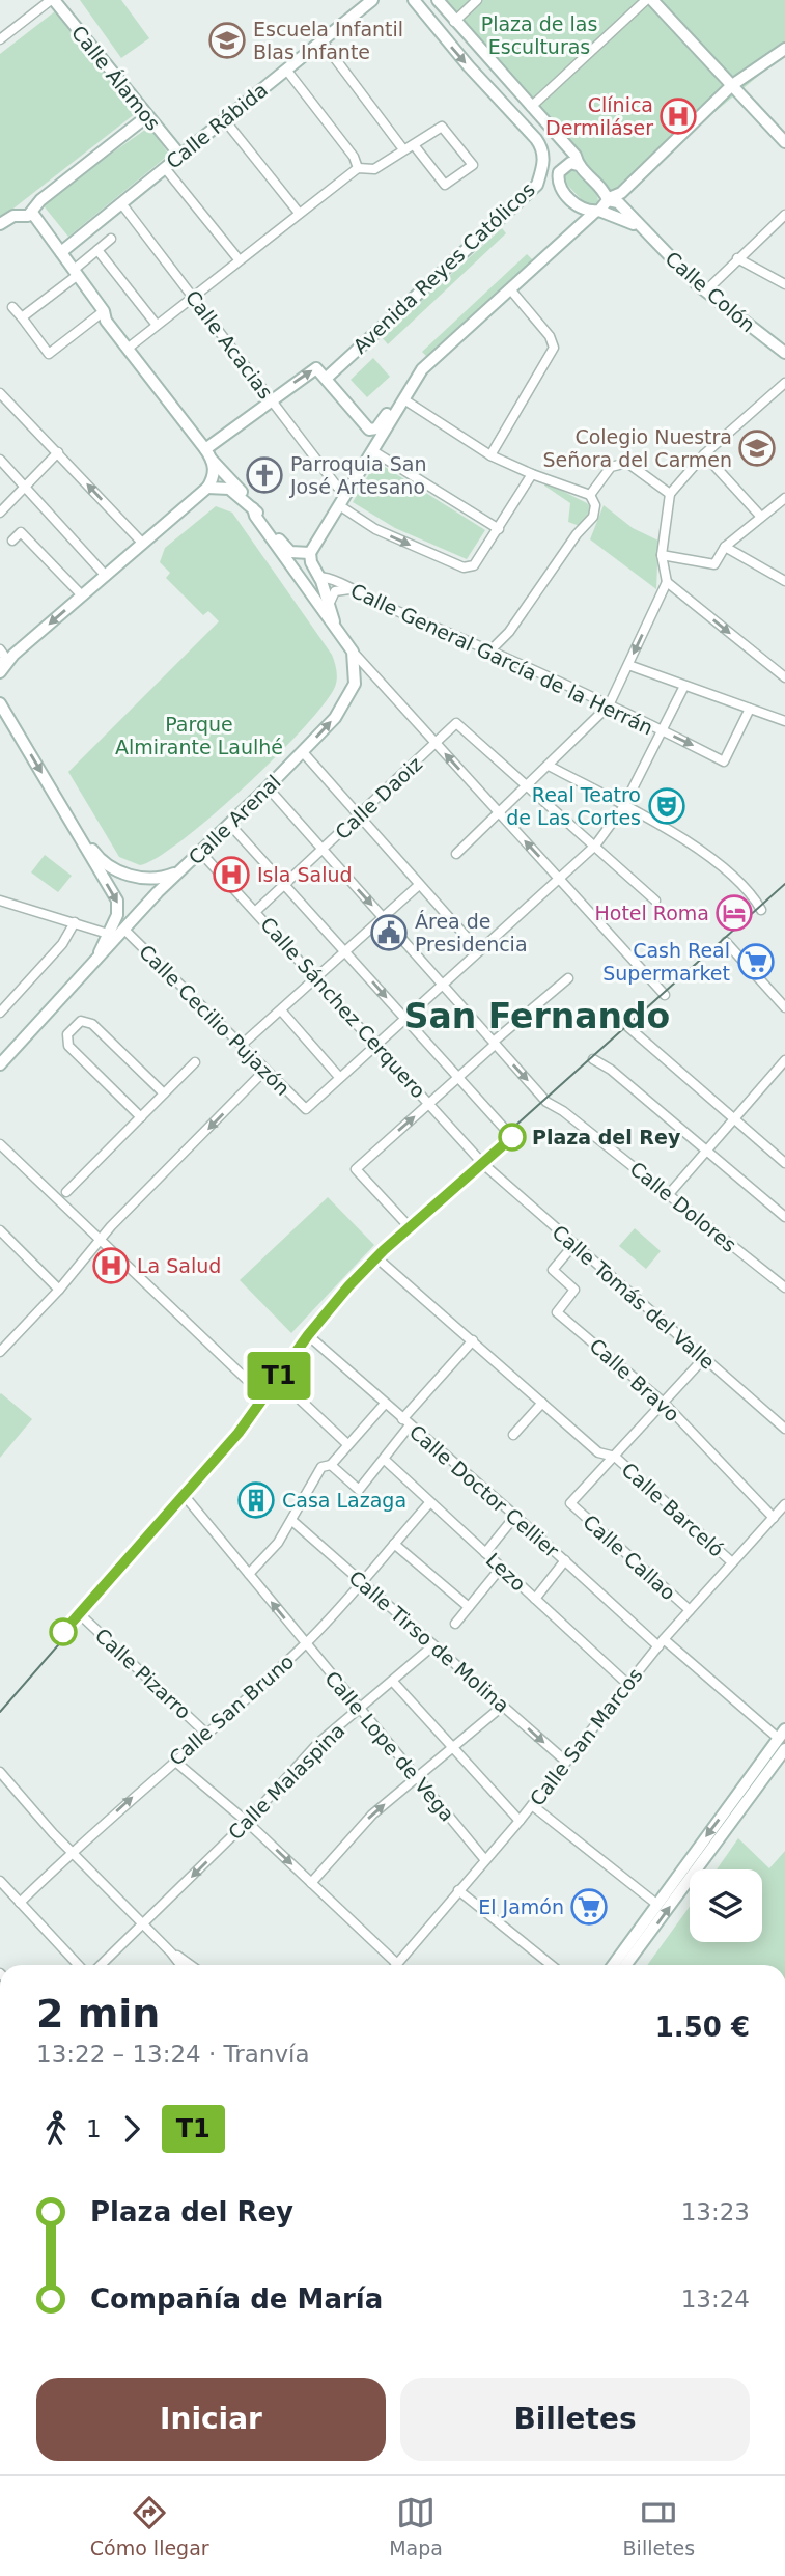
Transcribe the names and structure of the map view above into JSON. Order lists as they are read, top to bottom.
{
  "streets": {
    "street": [
      "Calle Álamos",
      "Calle Rábida",
      "Avenida Reyes Católicos",
      "Calle Colón",
      "Calle Acacias",
      "Calle General García de la Herrán",
      "Calle Daoiz",
      "Calle Arenal",
      "Calle Sánchez Cerquero",
      "Calle Cecilio Pujazón",
      "Calle Dolores",
      "Calle Tomás del Valle",
      "Calle Bravo",
      "Calle Doctor Cellier",
      "Calle Barceló",
      "Calle Callao",
      "Lezo",
      "Calle Tirso de Molina",
      "Calle Pizarro",
      "Calle San Bruno",
      "Calle San Marcos",
      "Calle Lope de Vega",
      "Calle Malaspina"
    ]
  },
  "crossings": [
    ["Calle Álamos", "Calle Rábida"],
    ["Calle Rábida", "Calle Acacias"],
    ["Calle Daoiz", "Calle Sánchez Cerquero"],
    ["Calle Daoiz", "Calle Dolores"],
    ["Calle Arenal", "Calle Sánchez Cerquero"],
    ["Calle Arenal", "Calle Cecilio Pujazón"],
    ["Calle Arenal", "Calle Dolores"],
    ["Calle Sánchez Cerquero", "Calle Tomás del Valle"],
    ["Calle Tomás del Valle", "Calle Bravo"],
    ["Calle Bravo", "Calle San Marcos"],
    ["Calle Doctor Cellier", "Calle San Marcos"],
    ["Calle Barceló", "Calle Callao"],
    ["Calle Barceló", "Calle San Marcos"],
    ["Calle Callao", "Calle San Marcos"],
    ["Lezo", "Calle San Bruno"],
    ["Lezo", "Calle San Marcos"],
    ["Calle Tirso de Molina", "Calle San Bruno"],
    ["Calle Tirso de Molina", "Calle San Marcos"],
    ["Calle Tirso de Molina", "Calle Malaspina"],
    ["Calle Pizarro", "Calle San Bruno"],
    ["Calle San Bruno", "Calle Lope de Vega"],
    ["Calle San Marcos", "Calle Lope de Vega"],
    ["Calle Lope de Vega", "Calle Malaspina"]
  ],
  "districts": ["San Fernando"],
  "parks": ["Plaza de las Esculturas", "Parque Almirante Laulhé"],
  "places": {
    "school or university": ["Escuela Infantil Blas Infante", "Colegio Nuestra Señora del Carmen"],
    "hospital": ["Clínica Dermiláser", "Isla Salud", "La Salud"],
    "church": ["Parroquia San José Artesano"],
    "theatre": ["Real Teatro de Las Cortes"],
    "hotel": ["Hotel Roma"],
    "public building": ["Área de Presidencia"],
    "supermarket": ["Cash Real Supermarket", "El Jamón"],
    "other": ["Plaza del Rey"],
    "building": ["Casa Lazaga"]
  },
  "lines": ["tram line T1"],
  "page": {
    "on_map": "T1",
    "heading": ["2 min", "13:22 – 13:24 · Tranvía", "1.50 €"],
    "legs": ["1", "T1"],
    "list": [
      {
        "name": "Plaza del Rey",
        "value": "13:23"
      },
      {
        "name": "Compañía de María",
        "value": "13:24"
      }
    ],
    "buttons": ["Iniciar", "Billetes"],
    "tabs": ["Cómo llegar", "Mapa", "Billetes"]
  }
}
